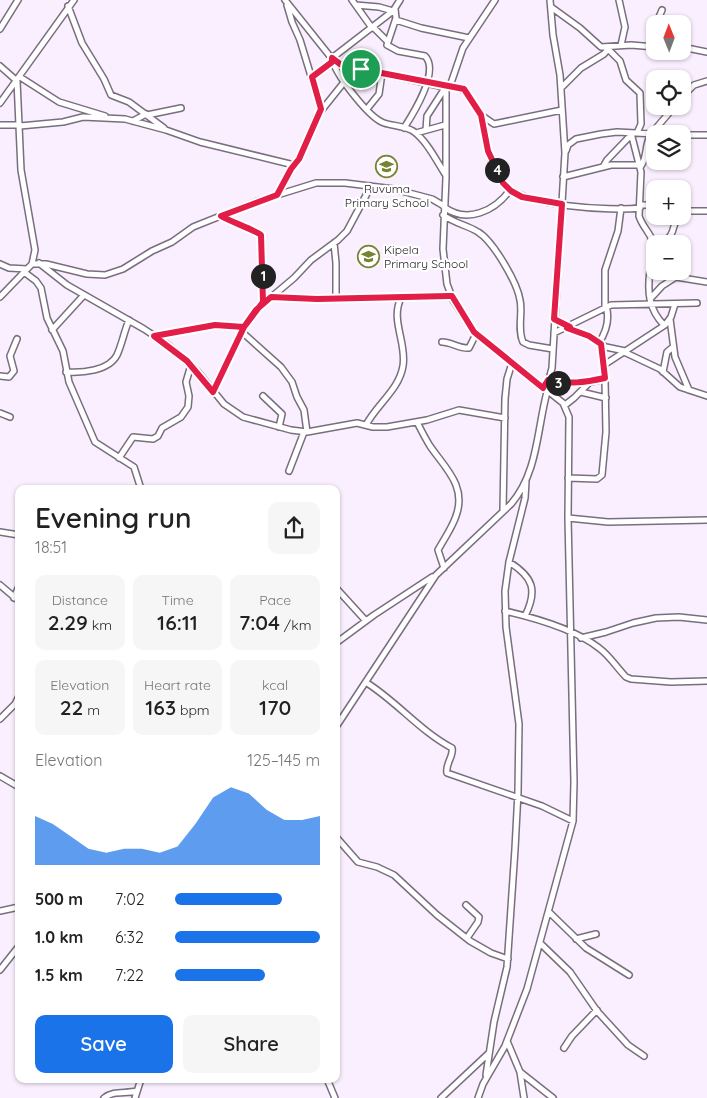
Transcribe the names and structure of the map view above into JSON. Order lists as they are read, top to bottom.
{
  "places": {
    "school or university": ["Ruvuma Primary School", "Kipela Primary School"]
  },
  "north": "top",
  "page": {
    "map_buttons": ["+", "−"],
    "pins": ["4", "1", "3"],
    "heading": ["Evening run", "18:51"],
    "stats": [
      ["Distance", "2.29 km"],
      ["Time", "16:11"],
      ["Pace", "7:04 /km"],
      ["Elevation", "22 m"],
      ["Heart rate", "163 bpm"],
      ["kcal", "170"]
    ],
    "chart": ["Elevation", "125–145 m"],
    "list": [
      {
        "name": "500 m",
        "note": "7:02"
      },
      {
        "name": "1.0 km",
        "note": "6:32"
      },
      {
        "name": "1.5 km",
        "note": "7:22"
      }
    ],
    "buttons": ["Save", "Share"]
  }
}
